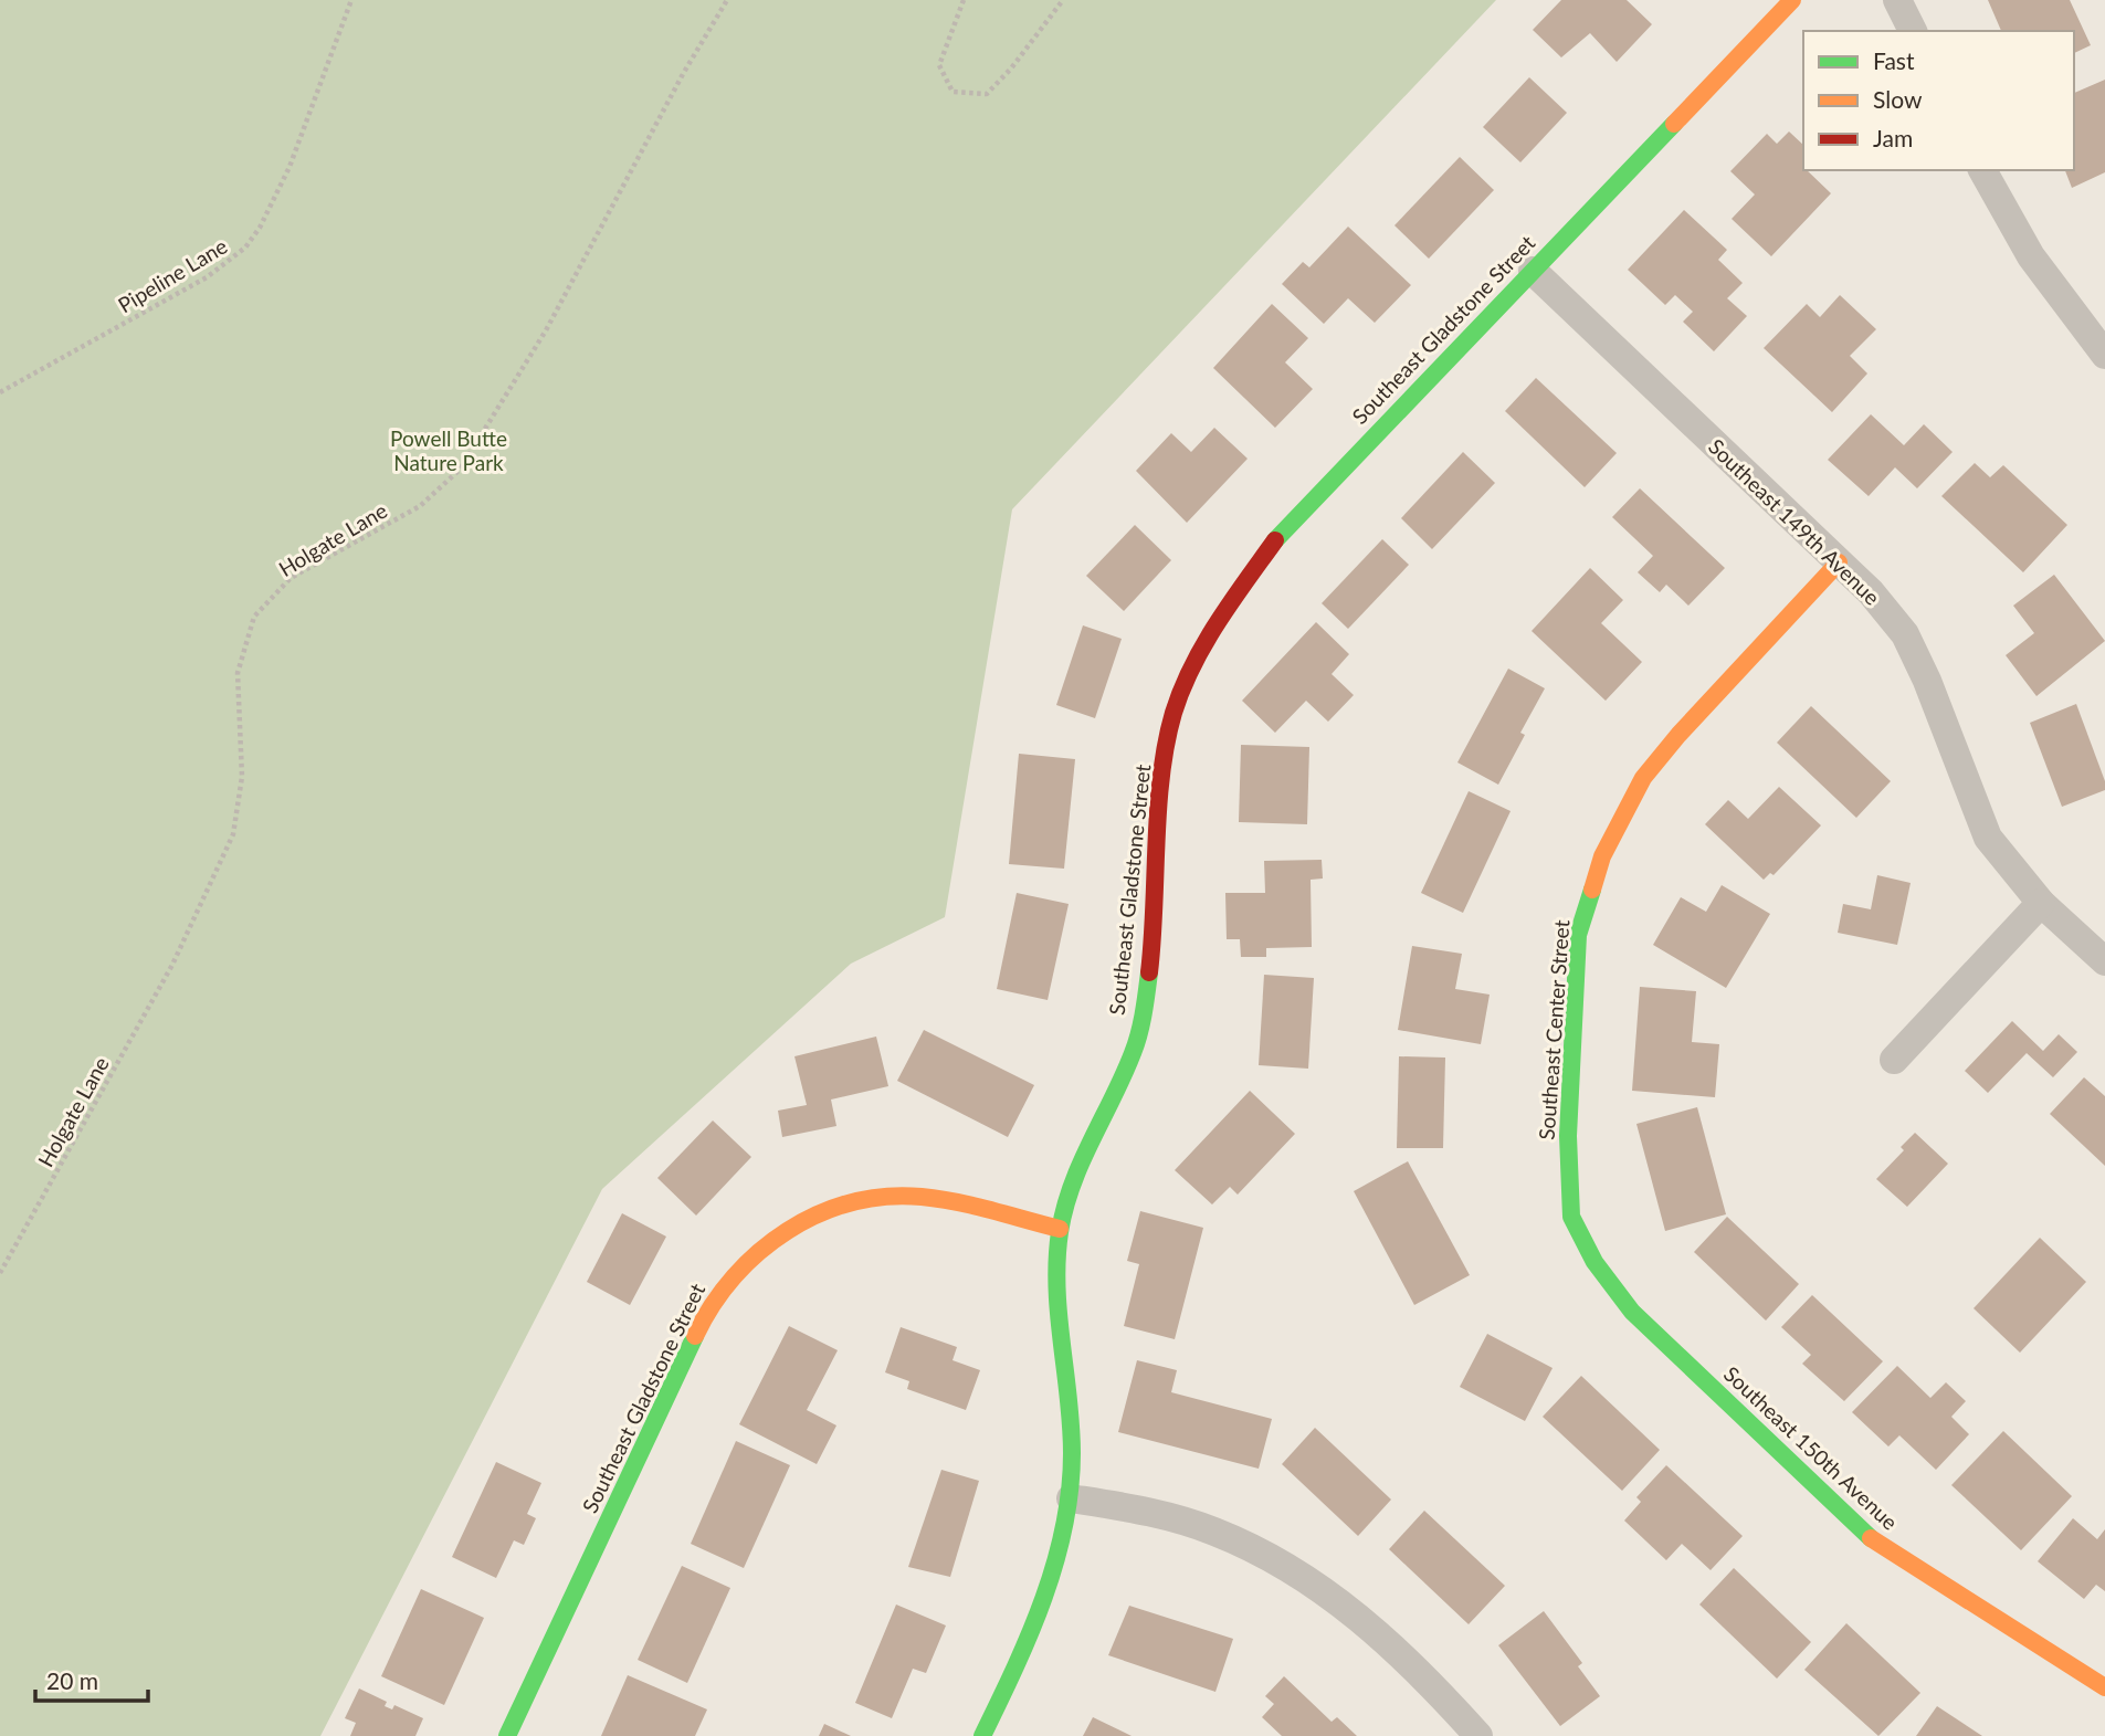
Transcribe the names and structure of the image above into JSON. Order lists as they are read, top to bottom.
{
  "streets": {
    "street": [
      "Southeast Gladstone Street",
      "Southeast 149th Avenue",
      "Southeast Center Street",
      "Southeast 150th Avenue"
    ],
    "path": ["Pipeline Lane", "Holgate Lane"]
  },
  "crossings": [
    ["Southeast Gladstone Street", "Southeast 149th Avenue"],
    ["Southeast 149th Avenue", "Southeast Center Street"],
    ["Southeast Center Street", "Southeast 150th Avenue"]
  ],
  "parks": ["Powell Butte Nature Park"],
  "legend": ["Fast", "Slow", "Jam"],
  "scale_bar": "20 m"
}
